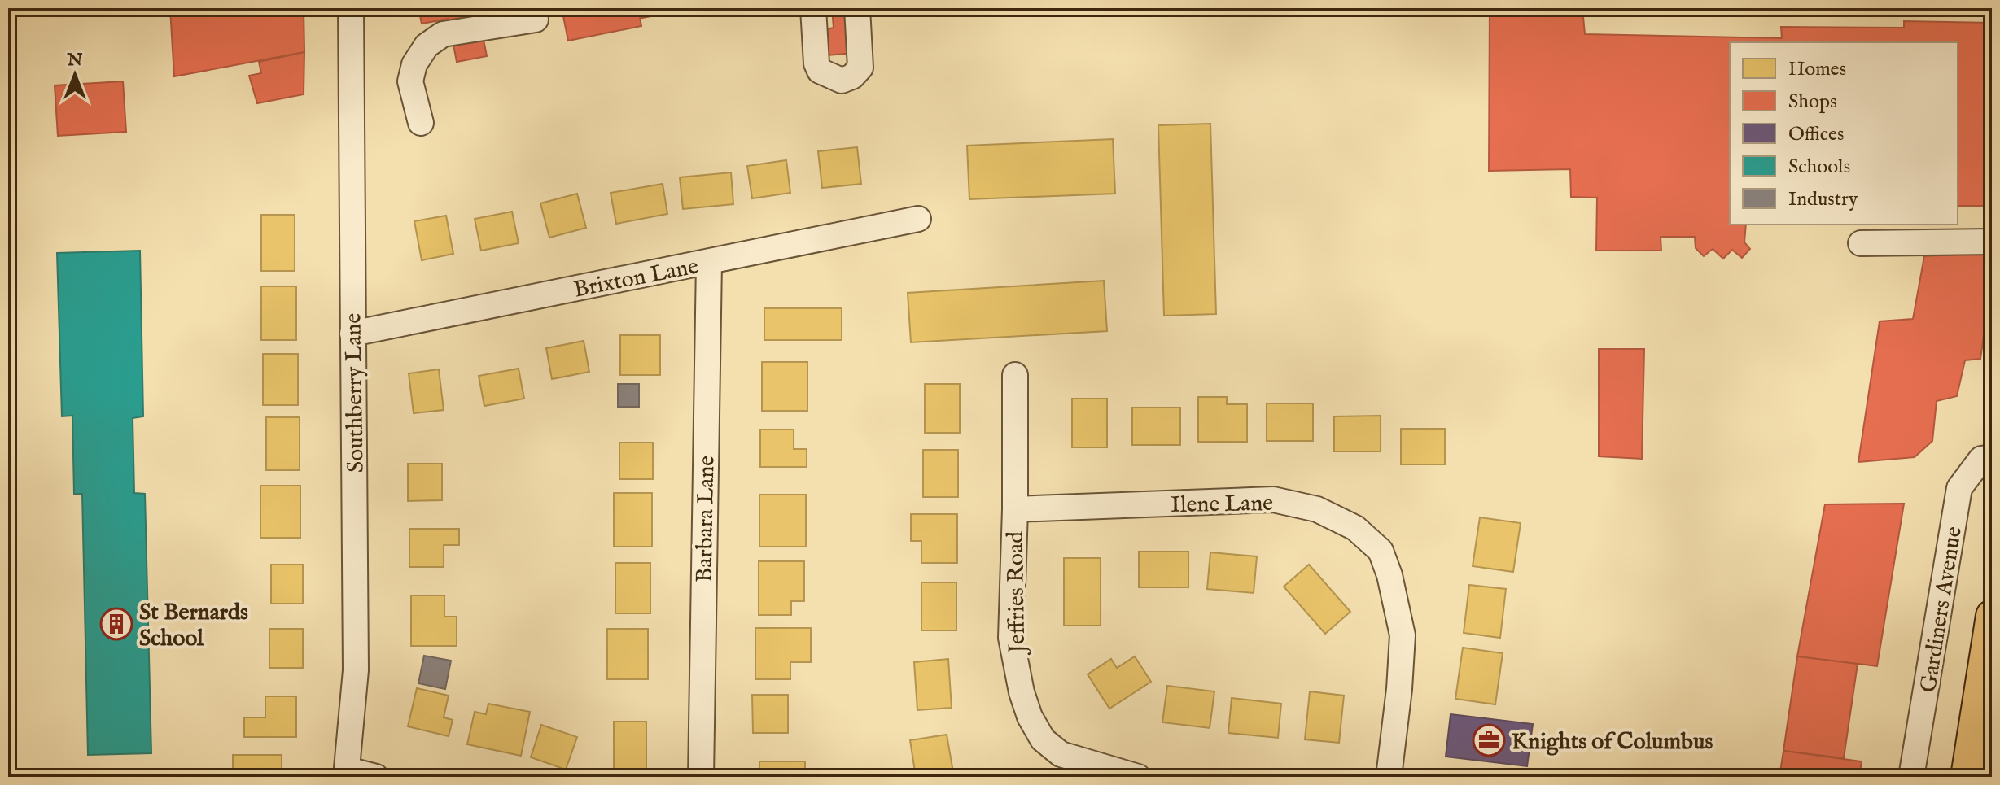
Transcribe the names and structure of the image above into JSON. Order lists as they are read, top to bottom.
{
  "streets": {
    "street": [
      "Brixton Lane",
      "Southberry Lane",
      "Ilene Lane",
      "Barbara Lane",
      "Jeffries Road",
      "Gardiners Avenue"
    ]
  },
  "crossings": [
    ["Brixton Lane", "Southberry Lane"],
    ["Brixton Lane", "Barbara Lane"],
    ["Ilene Lane", "Jeffries Road"]
  ],
  "places": {
    "building": ["St Bernards School"],
    "office": ["Knights of Columbus"]
  },
  "legend": [
    "Homes",
    "Shops",
    "Offices",
    "Schools",
    "Industry"
  ],
  "north": "top"
}
